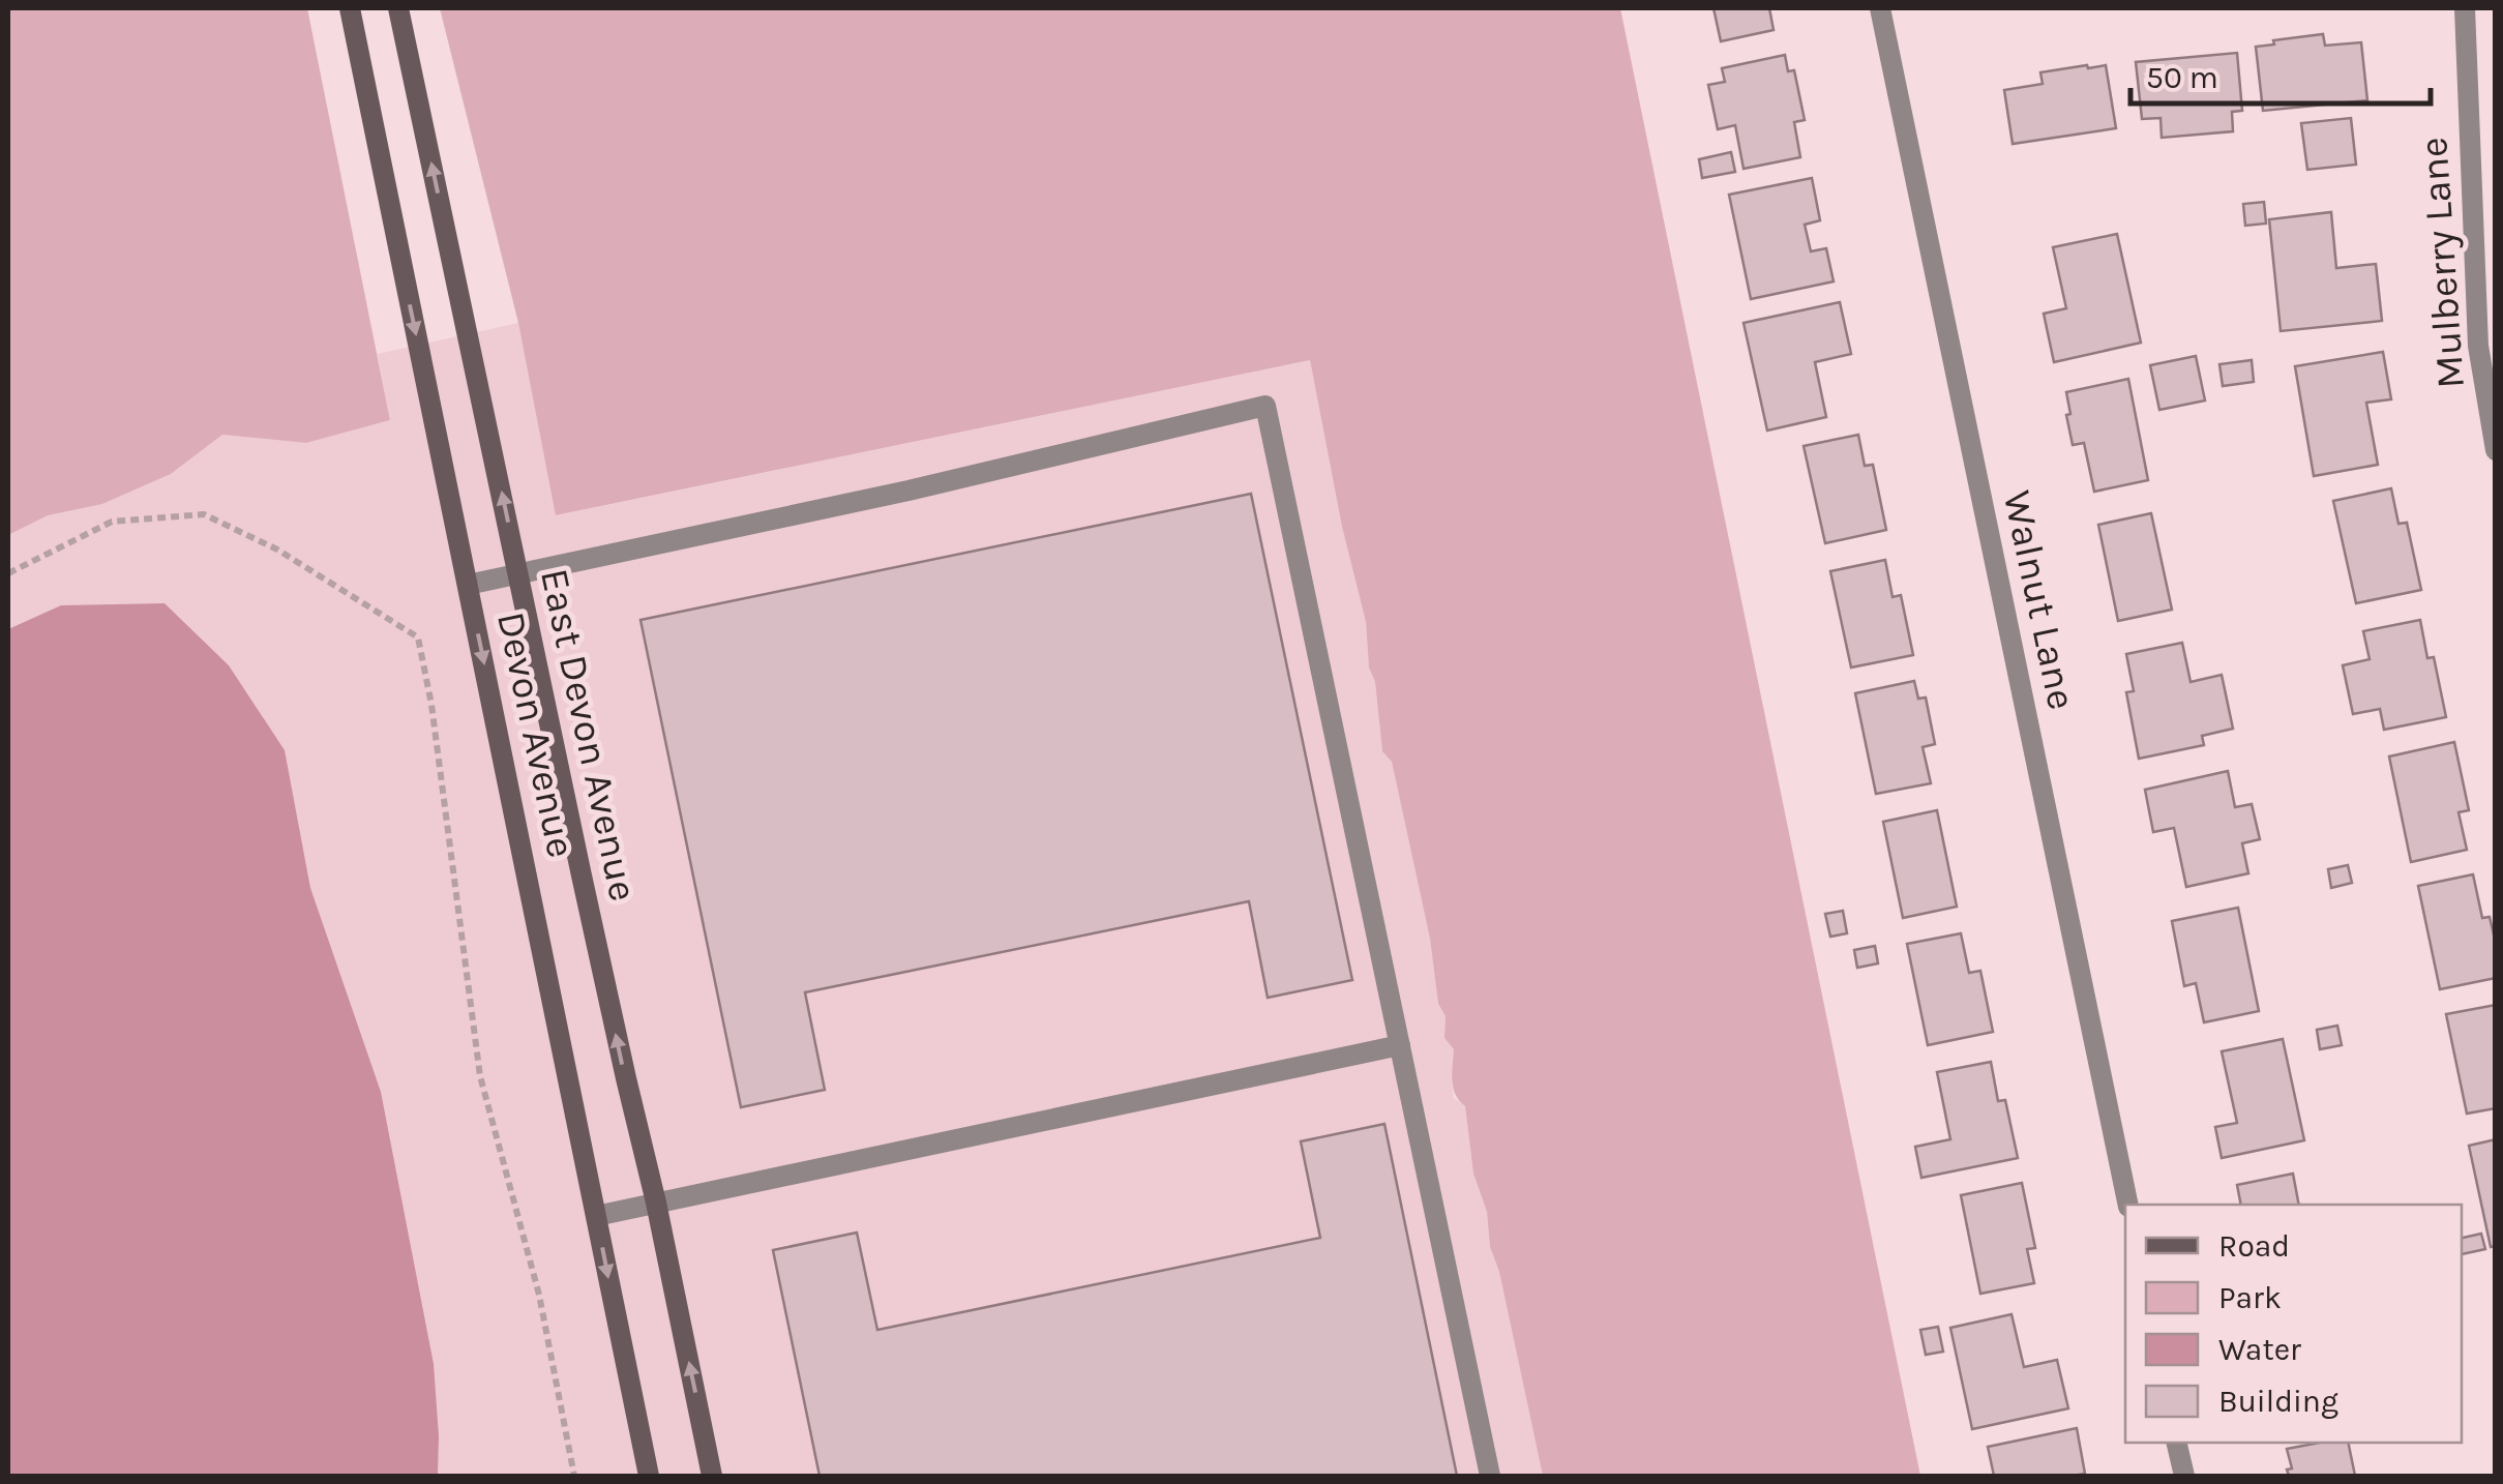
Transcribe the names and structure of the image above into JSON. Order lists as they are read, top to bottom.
{
  "streets": {
    "main road": ["Devon Avenue", "East Devon Avenue"],
    "street": ["Mulberry Lane", "Walnut Lane"]
  },
  "one_way": ["Devon Avenue", "East Devon Avenue"],
  "legend": [
    "Road",
    "Park",
    "Water",
    "Building"
  ],
  "scale_bar": "50 m"
}
